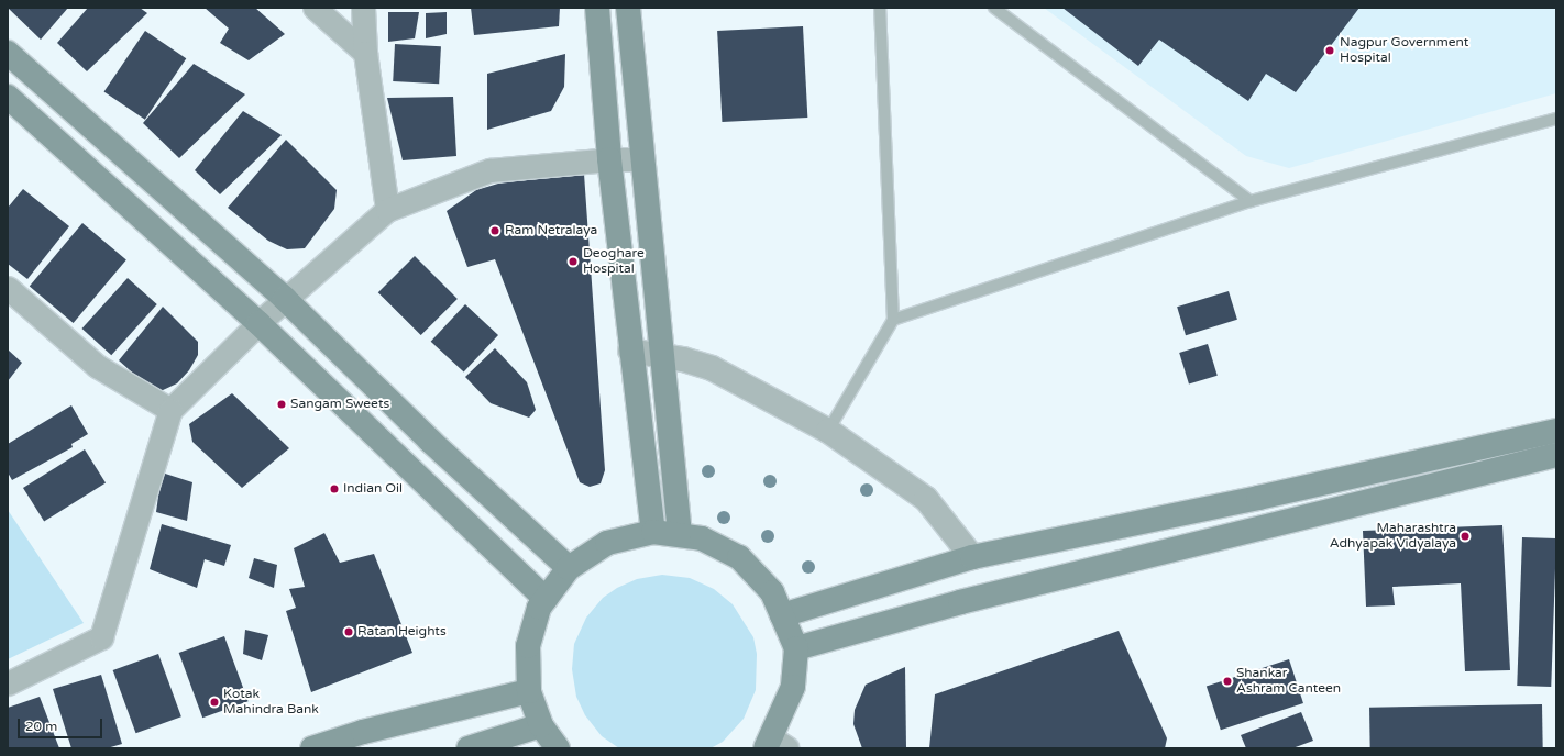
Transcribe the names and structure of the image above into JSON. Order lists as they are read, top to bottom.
{
  "places": [
    "Nagpur Government Hospital",
    "Ram Netralaya",
    "Deoghare Hospital",
    "Sangam Sweets",
    "Indian Oil",
    "Maharashtra Adhyapak Vidyalaya",
    "Ratan Heights",
    "Shankar Ashram Canteen",
    "Kotak Mahindra Bank"
  ],
  "scale_bar": "20 m"
}
